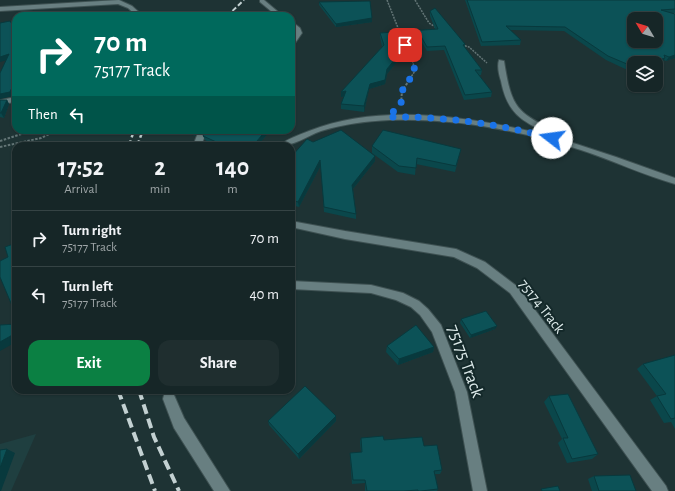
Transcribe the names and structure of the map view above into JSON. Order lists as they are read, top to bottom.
{
  "streets": {
    "street": ["75174 Track", "75175 Track"]
  },
  "north": "top left",
  "page": {
    "turn": ["70 m", "75177 Track"],
    "then": "Then",
    "eta": [
      "17:52",
      "Arrival",
      "2",
      "min",
      "140",
      "m"
    ],
    "list": [
      {
        "name": "Turn right",
        "note": "75177 Track",
        "value": "70 m"
      },
      {
        "name": "Turn left",
        "note": "75177 Track",
        "value": "40 m"
      }
    ],
    "buttons": ["Exit", "Share"]
  }
}
